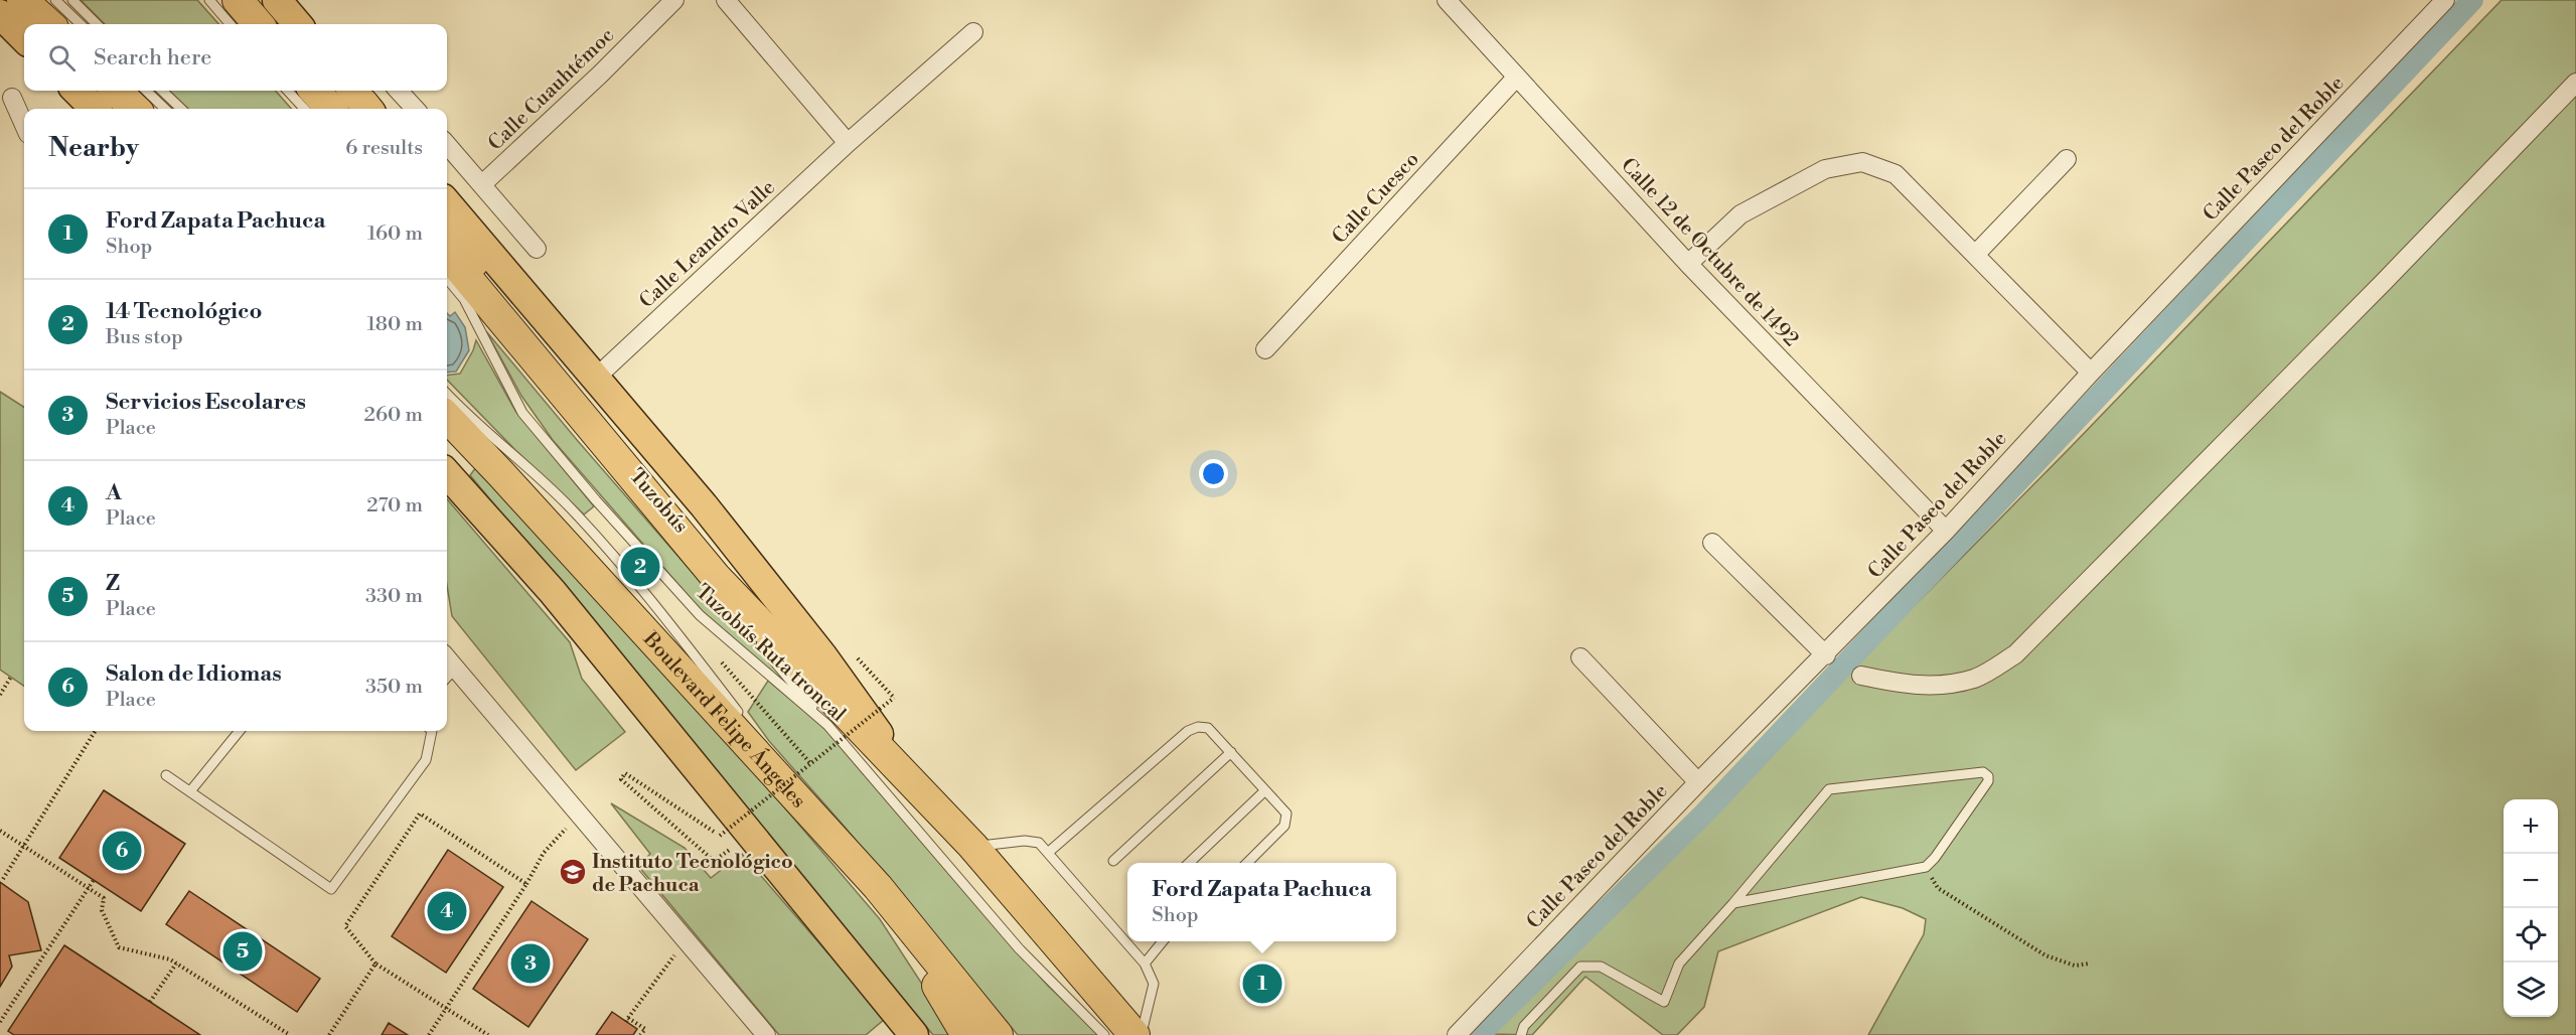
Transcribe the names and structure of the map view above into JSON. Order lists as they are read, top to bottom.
{
  "streets": {
    "highway": ["Boulevard Felipe Ángeles"],
    "street": [
      "Calle Cuauhtémoc",
      "Calle Paseo del Roble",
      "Calle Cuesco",
      "Calle Leandro Valle",
      "Calle 12 de Octubre de 1492"
    ],
    "lane": ["Tuzobús Ruta troncal"]
  },
  "crossings": [
    ["Calle Paseo del Roble", "Calle 12 de Octubre de 1492"],
    ["Calle Cuesco", "Calle 12 de Octubre de 1492"]
  ],
  "places": {
    "school or university": ["Instituto Tecnológico de Pachuca"]
  },
  "page": {
    "search": "Search here",
    "heading": ["Nearby", "6 results"],
    "list": [
      {
        "mark": "1",
        "name": "Ford Zapata Pachuca",
        "note": "Shop",
        "value": "160 m"
      },
      {
        "mark": "2",
        "name": "14 Tecnológico",
        "note": "Bus stop",
        "value": "180 m"
      },
      {
        "mark": "3",
        "name": "Servicios Escolares",
        "note": "Place",
        "value": "260 m"
      },
      {
        "mark": "4",
        "name": "A",
        "note": "Place",
        "value": "270 m"
      },
      {
        "mark": "5",
        "name": "Z",
        "note": "Place",
        "value": "330 m"
      },
      {
        "mark": "6",
        "name": "Salon de Idiomas",
        "note": "Place",
        "value": "350 m"
      }
    ],
    "pins": [
      "2",
      "6",
      "4",
      "5",
      "3",
      "1"
    ],
    "map_buttons": ["+", "−"],
    "popup": ["Ford Zapata Pachuca", "Shop"]
  }
}
